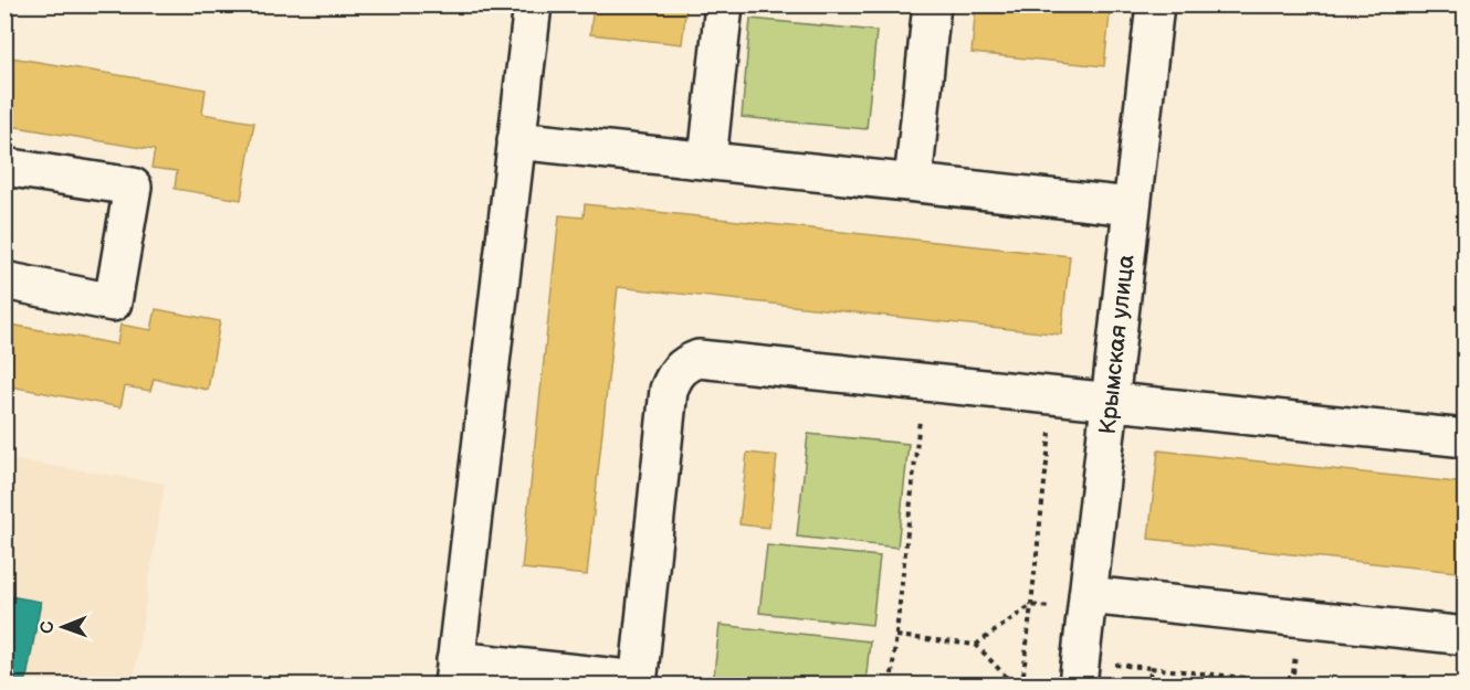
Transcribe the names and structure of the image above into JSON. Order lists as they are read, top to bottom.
{
  "streets": {
    "street": ["Крымская улица"]
  },
  "north": "left"
}
